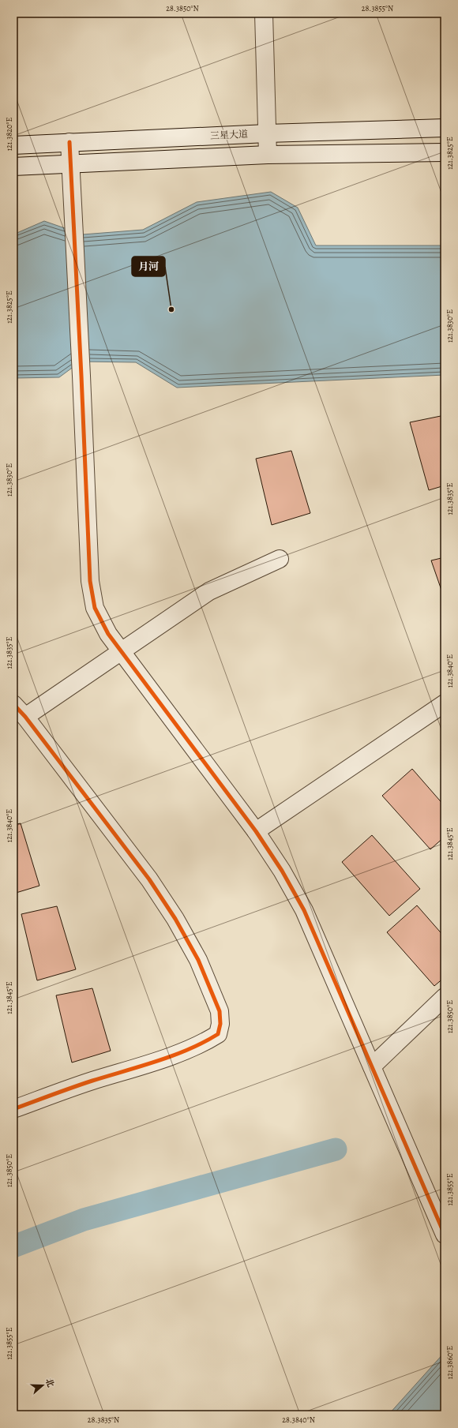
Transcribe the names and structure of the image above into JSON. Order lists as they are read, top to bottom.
{
  "streets": {
    "street": ["三星大道"]
  },
  "places": ["月河"],
  "north": "right",
  "coordinates": [
    "28.3850°N",
    "28.3855°N",
    "121.3820°E",
    "121.3825°E",
    "121.3830°E",
    "121.3835°E",
    "121.3840°E",
    "121.3845°E",
    "121.3850°E",
    "121.3855°E",
    "121.3860°E",
    "28.3835°N",
    "28.3840°N"
  ]
}
